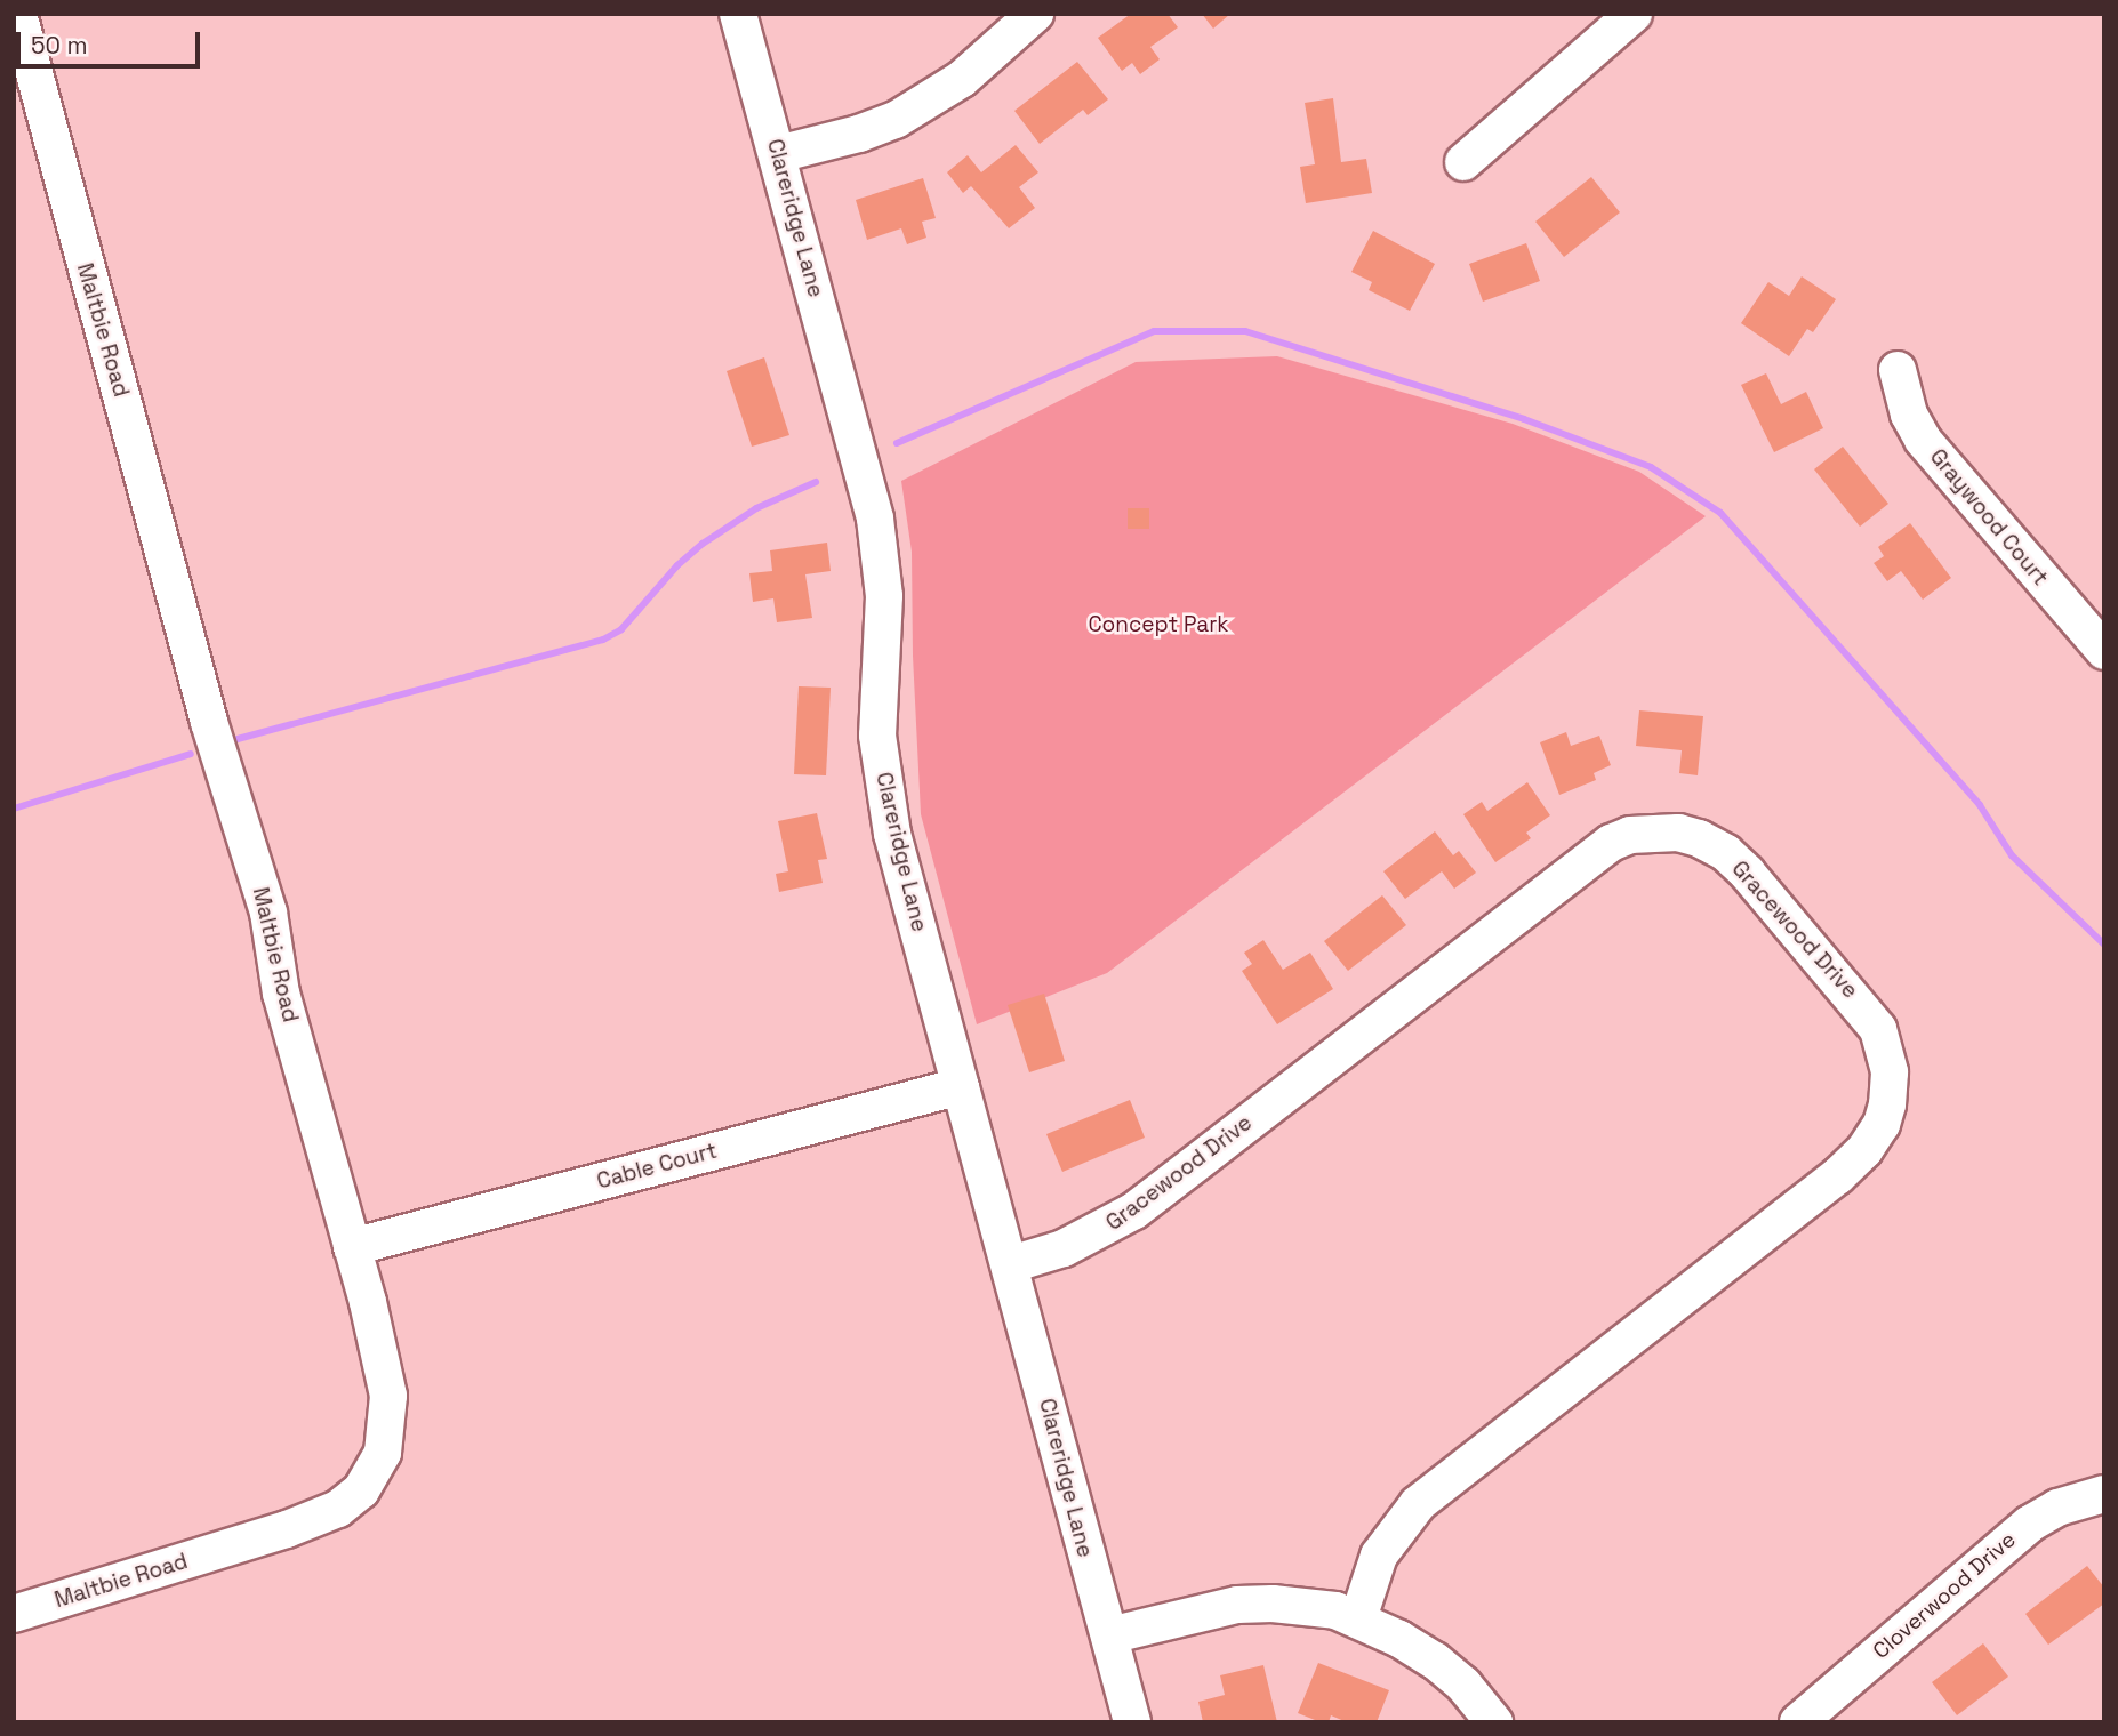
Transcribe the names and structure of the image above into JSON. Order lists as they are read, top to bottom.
{
  "streets": {
    "street": [
      "Clareridge Lane",
      "Maltbie Road",
      "Graywood Court",
      "Gracewood Drive",
      "Cable Court",
      "Cloverwood Drive"
    ]
  },
  "crossings": [
    ["Clareridge Lane", "Gracewood Drive"],
    ["Clareridge Lane", "Cable Court"],
    ["Maltbie Road", "Cable Court"]
  ],
  "parks": ["Concept Park"],
  "scale_bar": "50 m"
}
